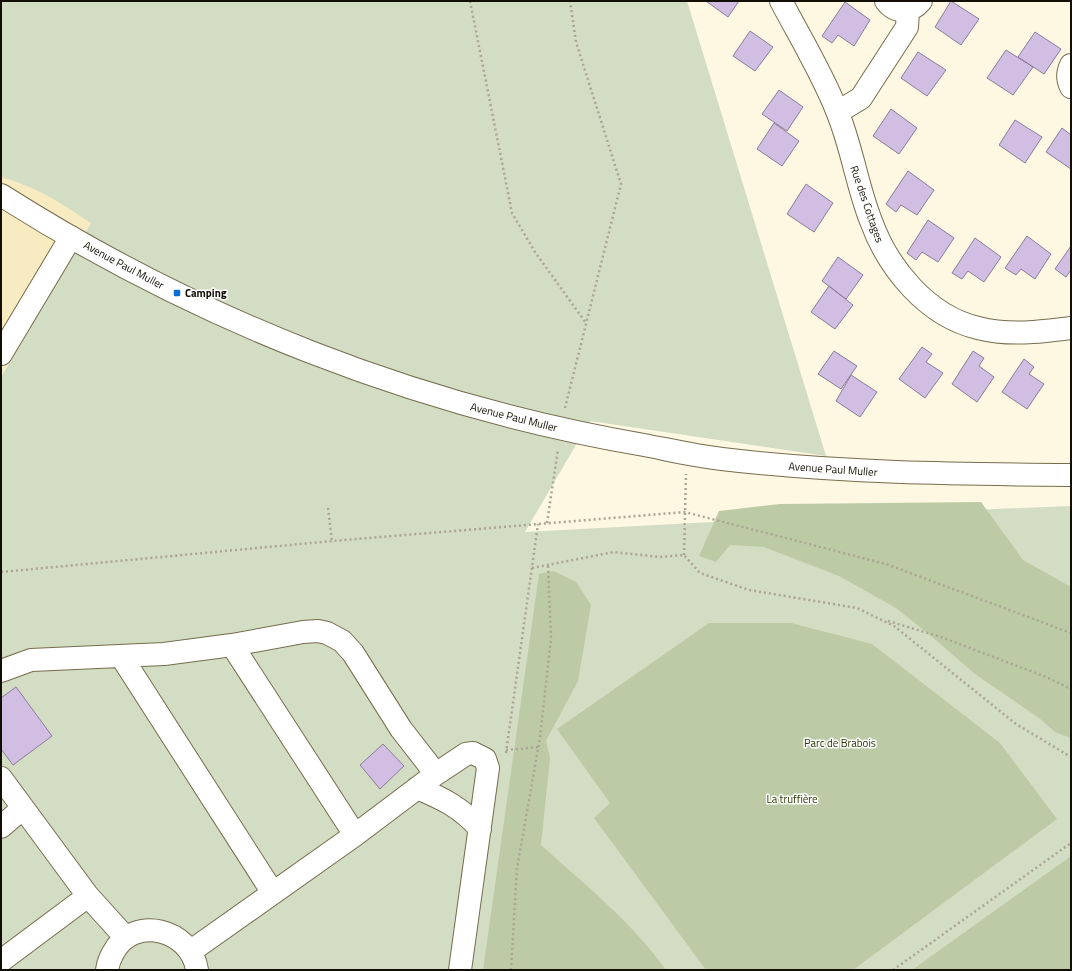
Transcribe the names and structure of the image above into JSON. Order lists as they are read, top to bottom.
{
  "streets": {
    "main road": ["Rue des Cottages", "Avenue Paul Muller"]
  },
  "parks": ["Parc de Brabois", "La truffière"],
  "places": {
    "transit": ["Camping"]
  }
}
